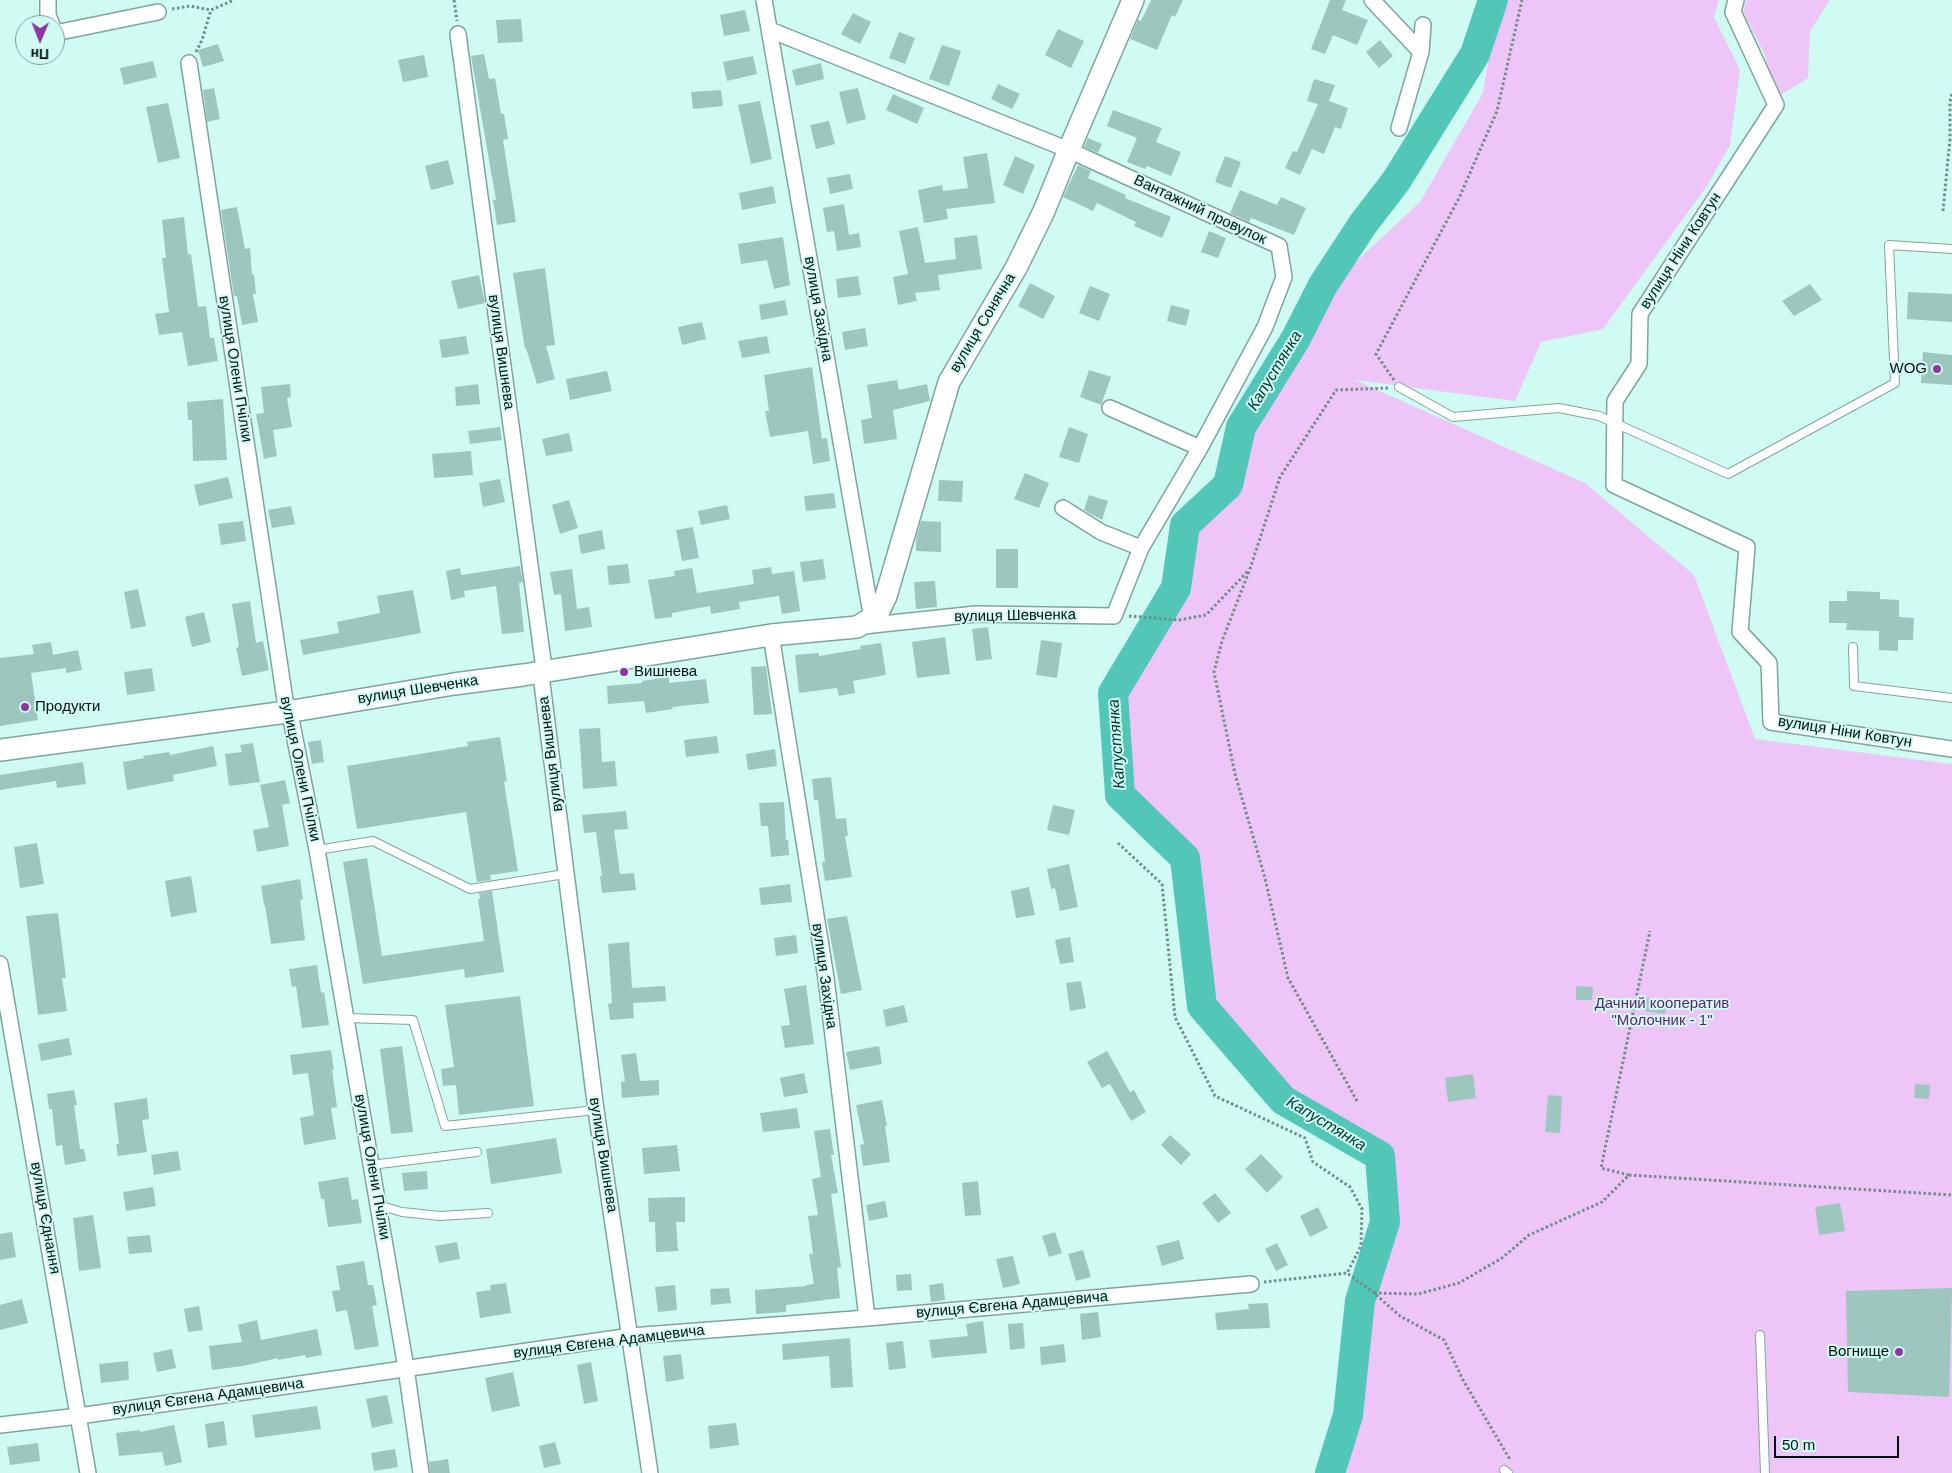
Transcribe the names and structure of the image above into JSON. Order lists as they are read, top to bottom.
{
  "streets": {
    "street": [
      "Вантажний провулок",
      "вулиця Ніни Ковтун",
      "вулиця Західна",
      "вулиця Сонячна",
      "вулиця Вишнева",
      "вулиця Олени Пчілки",
      "вулиця Шевченка",
      "вулиця Єднання",
      "вулиця Євгена Адамцевича"
    ]
  },
  "crossings": [
    ["Вантажний провулок", "вулиця Західна"],
    ["Вантажний провулок", "вулиця Сонячна"],
    ["Вантажний провулок", "вулиця Шевченка"],
    ["вулиця Західна", "вулиця Сонячна"],
    ["вулиця Західна", "вулиця Шевченка"],
    ["вулиця Західна", "вулиця Євгена Адамцевича"],
    ["вулиця Вишнева", "вулиця Шевченка"],
    ["вулиця Вишнева", "вулиця Євгена Адамцевича"],
    ["вулиця Олени Пчілки", "вулиця Шевченка"],
    ["вулиця Олени Пчілки", "вулиця Євгена Адамцевича"],
    ["вулиця Єднання", "вулиця Євгена Адамцевича"]
  ],
  "water": ["Капустянка"],
  "parks": ["Дачний кооператив \"Молочник - 1\""],
  "places": [
    "WOG",
    "Вишнева",
    "Продукти",
    "Вогнище"
  ],
  "scale_bar": "50 m",
  "north": "bottom"
}
